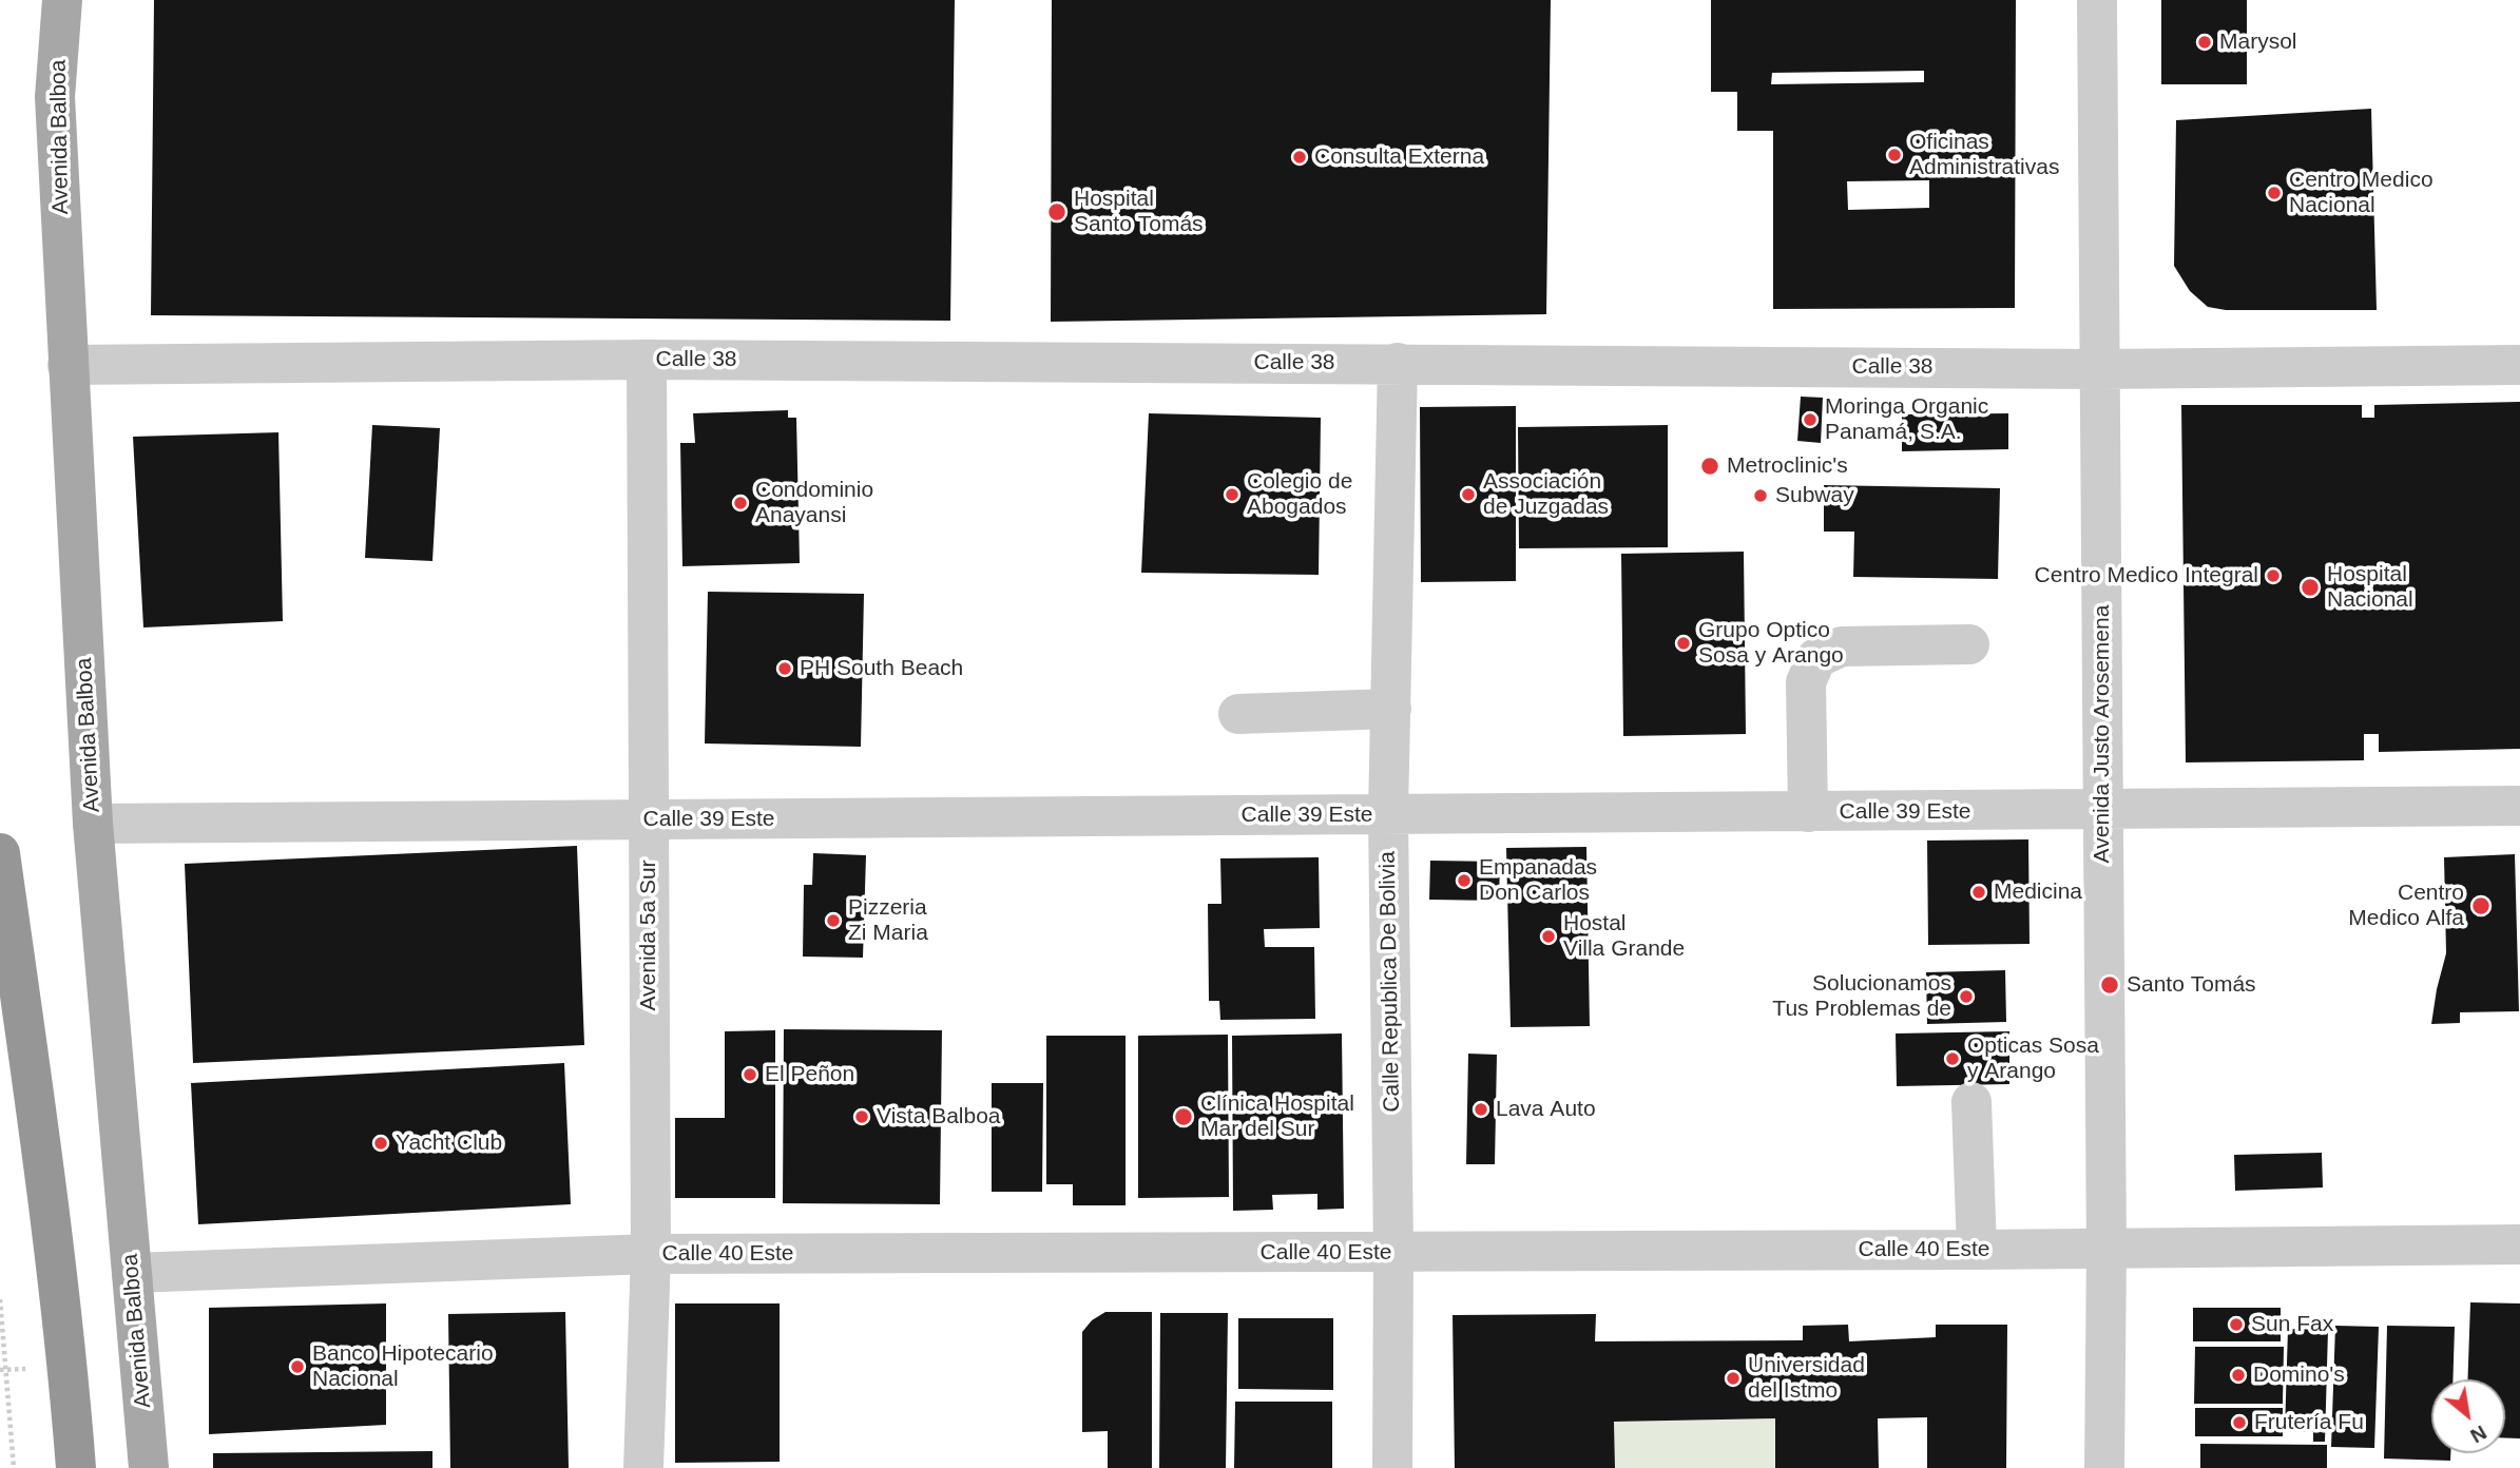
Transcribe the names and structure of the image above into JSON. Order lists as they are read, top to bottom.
{
  "streets": {
    "main road": ["Avenida Balboa"],
    "street": [
      "Calle 38",
      "Avenida Justo Arosemena",
      "Calle 39 Este",
      "Avenida 5a Sur",
      "Calle Republica De Bolivia",
      "Calle 40 Este"
    ]
  },
  "crossings": [
    ["Avenida Balboa", "Calle 38"],
    ["Avenida Balboa", "Calle 39 Este"],
    ["Avenida Balboa", "Calle 40 Este"],
    ["Calle 38", "Avenida Justo Arosemena"],
    ["Calle 38", "Avenida 5a Sur"],
    ["Calle 38", "Calle Republica De Bolivia"],
    ["Avenida Justo Arosemena", "Calle 39 Este"],
    ["Avenida Justo Arosemena", "Calle 40 Este"],
    ["Calle 39 Este", "Avenida 5a Sur"],
    ["Calle 39 Este", "Calle Republica De Bolivia"],
    ["Avenida 5a Sur", "Calle 40 Este"],
    ["Calle Republica De Bolivia", "Calle 40 Este"]
  ],
  "places": [
    "Marysol",
    "Oficinas Administrativas",
    "Consulta Externa",
    "Centro Medico Nacional",
    "Hospital Santo Tomás",
    "Moringa Organic Panamá, S.A.",
    "Metroclinic's",
    "Colegio de Abogados",
    "Associación de Juzgadas",
    "Subway",
    "Condominio Anayansi",
    "Centro Medico Integral",
    "Hospital Nacional",
    "Grupo Optico Sosa y Arango",
    "PH South Beach",
    "Empanadas Don Carlos",
    "Medicina",
    "Centro Medico Alfa",
    "Pizzeria Zi Maria",
    "Hostal Villa Grande",
    "Santo Tomás",
    "Solucionamos Tus Problemas de",
    "Opticas Sosa y Arango",
    "El Peñon",
    "Lava Auto",
    "Vista Balboa",
    "Clínica Hospital Mar del Sur",
    "Yacht Club",
    "Sun Fax",
    "Banco Hipotecario Nacional",
    "Domino's",
    "Universidad del Istmo",
    "Frutería Fu"
  ],
  "north": "bottom right"
}
